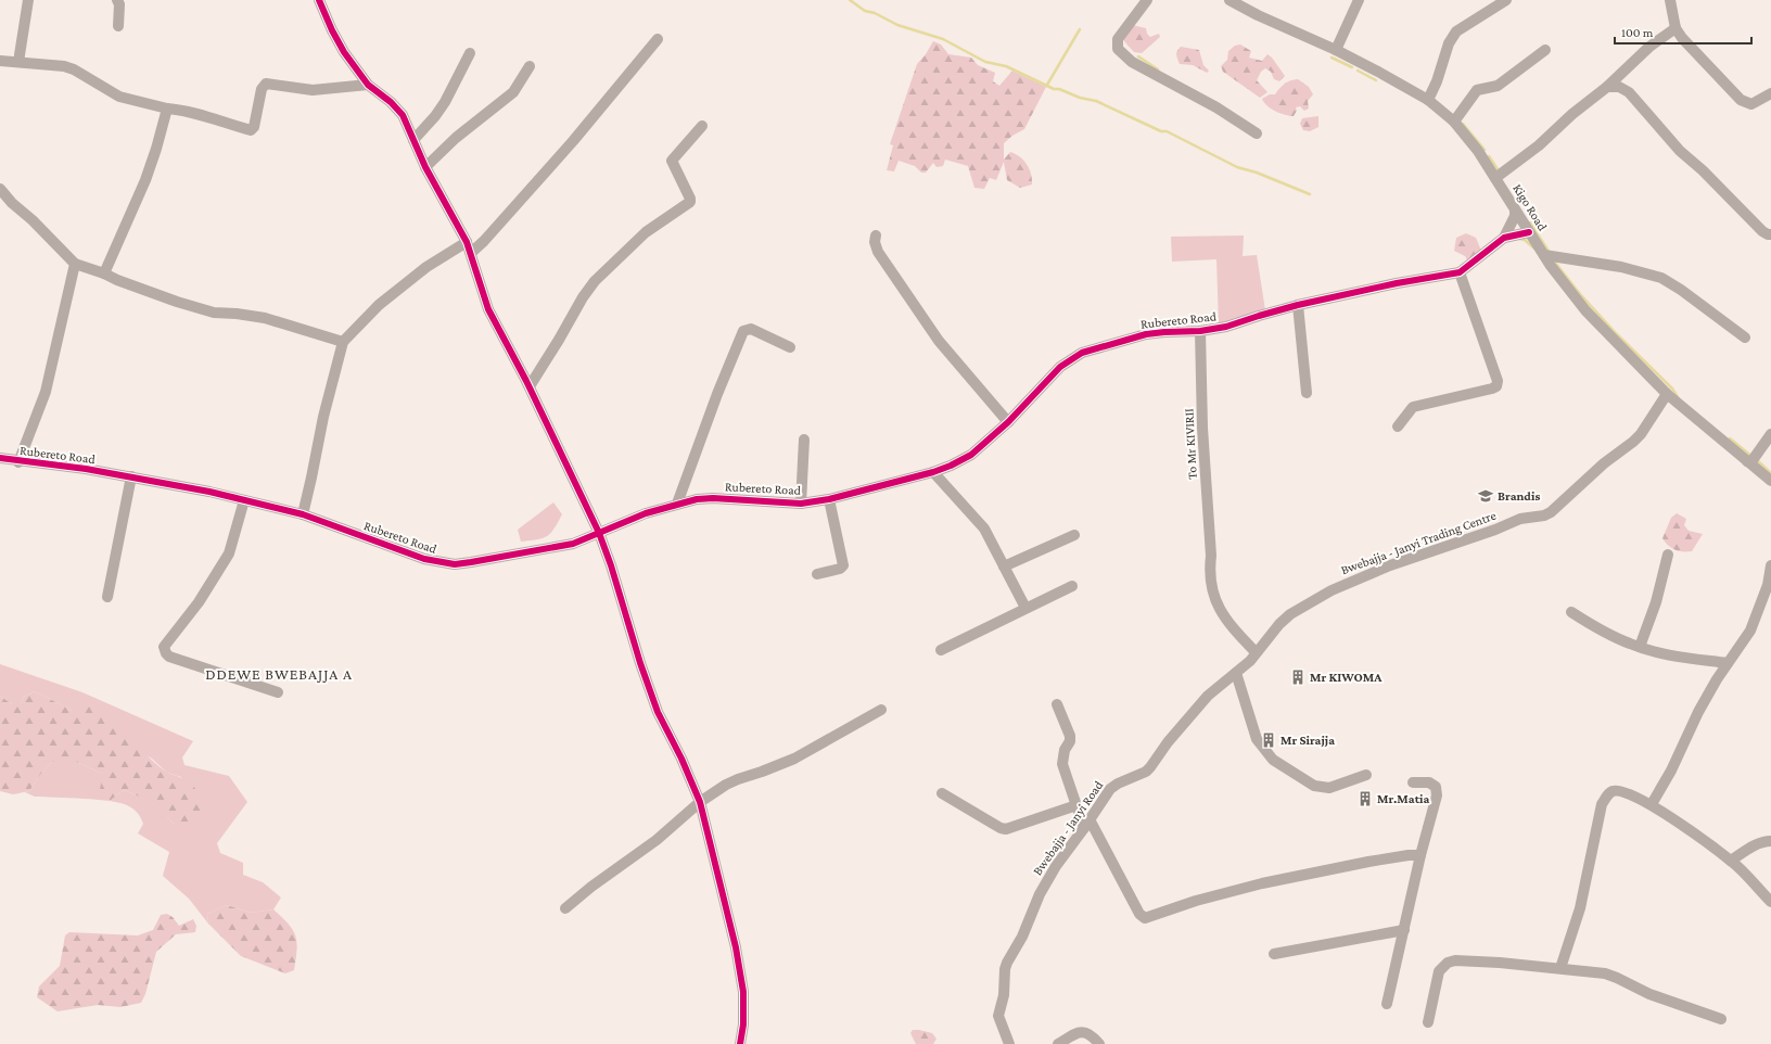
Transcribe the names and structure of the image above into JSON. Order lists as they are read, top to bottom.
{
  "streets": {
    "street": [
      "Kigo Road",
      "Rubereto Road",
      "To Mr KIVIRII",
      "Bwebajja - Janyi Trading Centre",
      "Bwebajja - Janyi Road"
    ]
  },
  "crossings": [
    ["Kigo Road", "Rubereto Road"],
    ["Kigo Road", "Bwebajja - Janyi Trading Centre"],
    ["Rubereto Road", "To Mr KIVIRII"],
    ["To Mr KIVIRII", "Bwebajja - Janyi Trading Centre"],
    ["Bwebajja - Janyi Trading Centre", "Bwebajja - Janyi Road"]
  ],
  "districts": ["DDEWE BWEBAJJA A"],
  "places": {
    "school or university": ["Brandis"],
    "building": ["Mr KIWOMA", "Mr Sirajja", "Mr.Matia"]
  },
  "scale_bar": "100 m"
}
